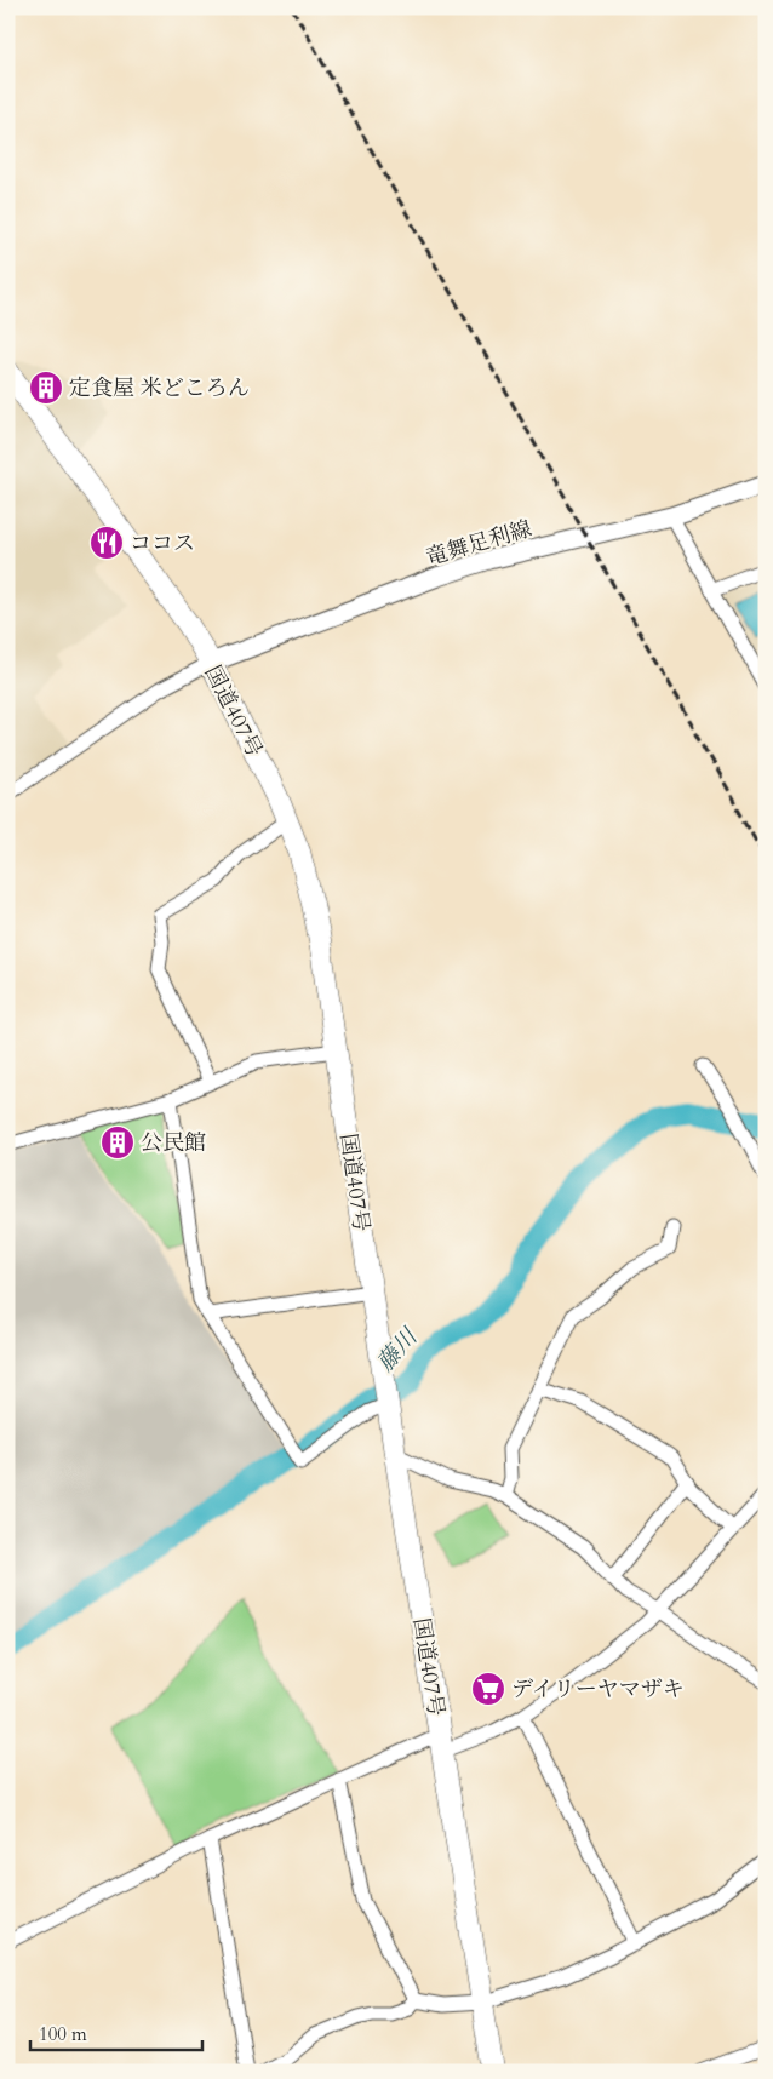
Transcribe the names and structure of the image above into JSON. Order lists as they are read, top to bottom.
{
  "streets": {
    "highway": ["国道407号"],
    "main road": ["竜舞足利線"]
  },
  "crossings": [
    ["竜舞足利線", "国道407号"]
  ],
  "water": ["藤川"],
  "places": {
    "building": ["定食屋 米どころん", "公民館"],
    "restaurant": ["ココス"],
    "supermarket": ["デイリーヤマザキ"]
  },
  "scale_bar": "100 m"
}
